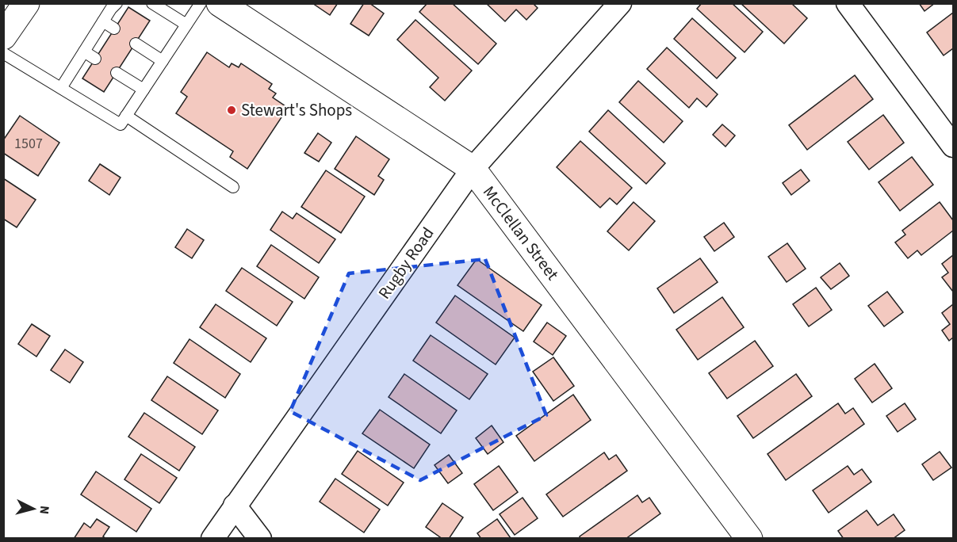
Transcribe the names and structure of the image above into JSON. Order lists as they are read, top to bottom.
{
  "streets": {
    "street": ["McClellan Street", "Rugby Road"]
  },
  "crossings": [
    ["McClellan Street", "Rugby Road"]
  ],
  "places": ["Stewart's Shops"],
  "house_numbers": ["1507"],
  "north": "right"
}
